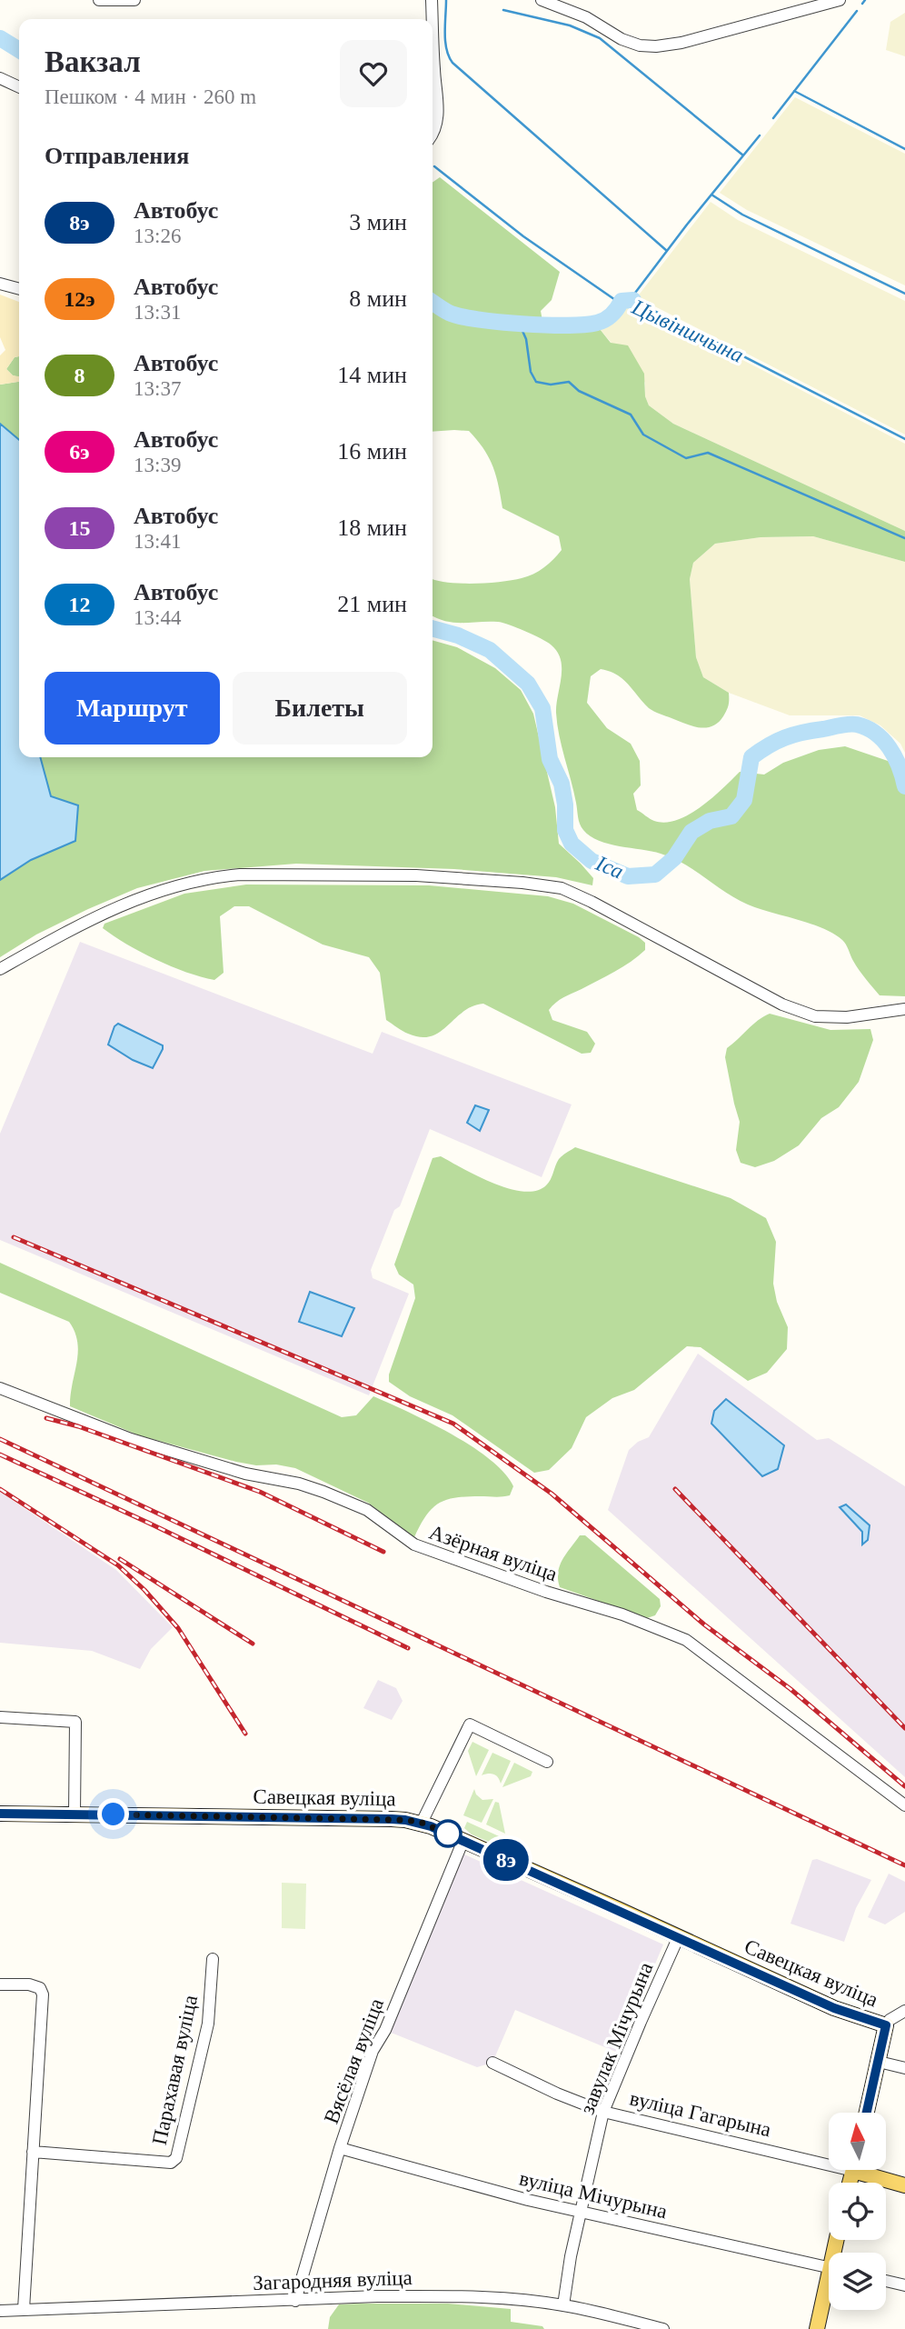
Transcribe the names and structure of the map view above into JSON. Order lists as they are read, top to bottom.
{
  "streets": {
    "main road": ["Савецкая вуліца", "вуліца Гагарына"],
    "street": [
      "Азёрная вуліца",
      "завулак Мічурына",
      "Вясёлая вуліца",
      "Парахавая вуліца",
      "вуліца Мічурына",
      "Загародняя вуліца"
    ]
  },
  "crossings": [
    ["Савецкая вуліца", "завулак Мічурына"],
    ["Савецкая вуліца", "Вясёлая вуліца"],
    ["завулак Мічурына", "вуліца Гагарына"],
    ["завулак Мічурына", "вуліца Мічурына"],
    ["завулак Мічурына", "Загародняя вуліца"],
    ["Вясёлая вуліца", "вуліца Мічурына"],
    ["Вясёлая вуліца", "Загародняя вуліца"]
  ],
  "water": ["Цывіншчына", "Іса"],
  "lines": ["bus line 8э"],
  "north": "top",
  "page": {
    "on_map": "8э",
    "heading": [
      ["Вакзал", "Пешком · 4 мин · 260 m"],
      "Отправления"
    ],
    "list": [
      {
        "mark": "8э",
        "name": "Автобус",
        "note": "13:26",
        "value": "3 мин"
      },
      {
        "mark": "12э",
        "name": "Автобус",
        "note": "13:31",
        "value": "8 мин"
      },
      {
        "mark": "8",
        "name": "Автобус",
        "note": "13:37",
        "value": "14 мин"
      },
      {
        "mark": "6э",
        "name": "Автобус",
        "note": "13:39",
        "value": "16 мин"
      },
      {
        "mark": "15",
        "name": "Автобус",
        "note": "13:41",
        "value": "18 мин"
      },
      {
        "mark": "12",
        "name": "Автобус",
        "note": "13:44",
        "value": "21 мин"
      }
    ],
    "buttons": ["Маршрут", "Билеты"]
  }
}
